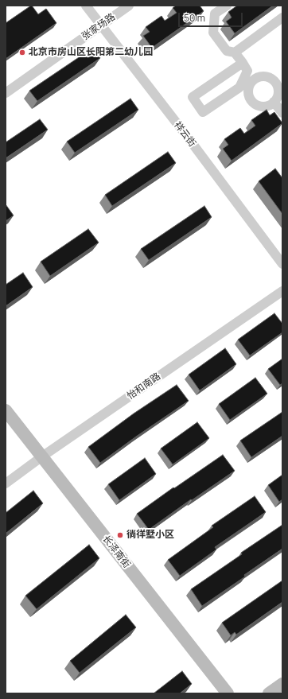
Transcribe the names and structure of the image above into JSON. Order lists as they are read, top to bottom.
{
  "streets": {
    "street": [
      "张家场路",
      "祥云街",
      "怡和南路",
      "长泽南街"
    ]
  },
  "crossings": [
    ["张家场路", "祥云街"],
    ["怡和南路", "长泽南街"]
  ],
  "places": ["北京市房山区长阳第二幼儿园", "徜徉墅小区"],
  "scale_bar": "50 m"
}
